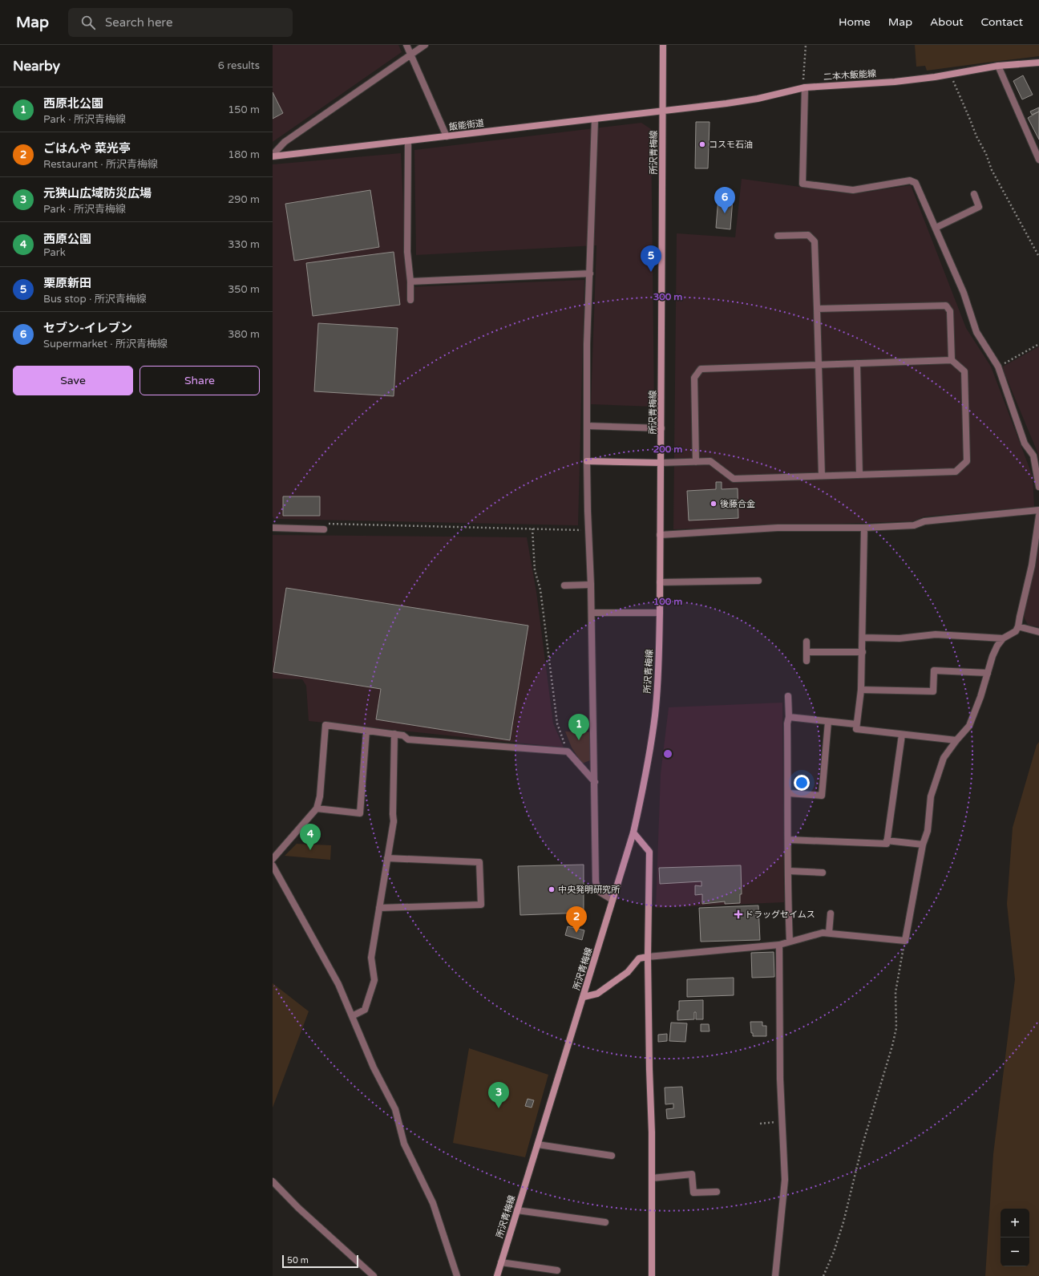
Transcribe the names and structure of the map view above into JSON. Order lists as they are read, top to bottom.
{
  "streets": {
    "main road": ["二本木飯能線", "飯能街道", "所沢青梅線"]
  },
  "crossings": [
    ["二本木飯能線", "飯能街道"],
    ["二本木飯能線", "所沢青梅線"],
    ["飯能街道", "所沢青梅線"]
  ],
  "places": {
    "other": ["コスモ石油", "後藤合金", "中央発明研究所"],
    "health": ["ドラッグセイムス"]
  },
  "scale_bar": "50 m",
  "page": {
    "header": "Map",
    "search": "Search here",
    "nav": [
      "Home",
      "Map",
      "About",
      "Contact"
    ],
    "heading": ["Nearby", "6 results"],
    "list": [
      {
        "mark": "1",
        "name": "西原北公園",
        "note": "Park · 所沢青梅線",
        "value": "150 m"
      },
      {
        "mark": "2",
        "name": "ごはんや 菜光亭",
        "note": "Restaurant · 所沢青梅線",
        "value": "180 m"
      },
      {
        "mark": "3",
        "name": "元狭山広域防災広場",
        "note": "Park · 所沢青梅線",
        "value": "290 m"
      },
      {
        "mark": "4",
        "name": "西原公園",
        "note": "Park",
        "value": "330 m"
      },
      {
        "mark": "5",
        "name": "栗原新田",
        "note": "Bus stop · 所沢青梅線",
        "value": "350 m"
      },
      {
        "mark": "6",
        "name": "セブン-イレブン",
        "note": "Supermarket · 所沢青梅線",
        "value": "380 m"
      }
    ],
    "pins": [
      "6",
      "5",
      "1",
      "4",
      "2",
      "3"
    ],
    "buttons": ["Save", "Share"],
    "map_buttons": ["+", "−"],
    "scale": "50 m"
  },
  "rings": ["300 m", "200 m", "100 m"]
}
